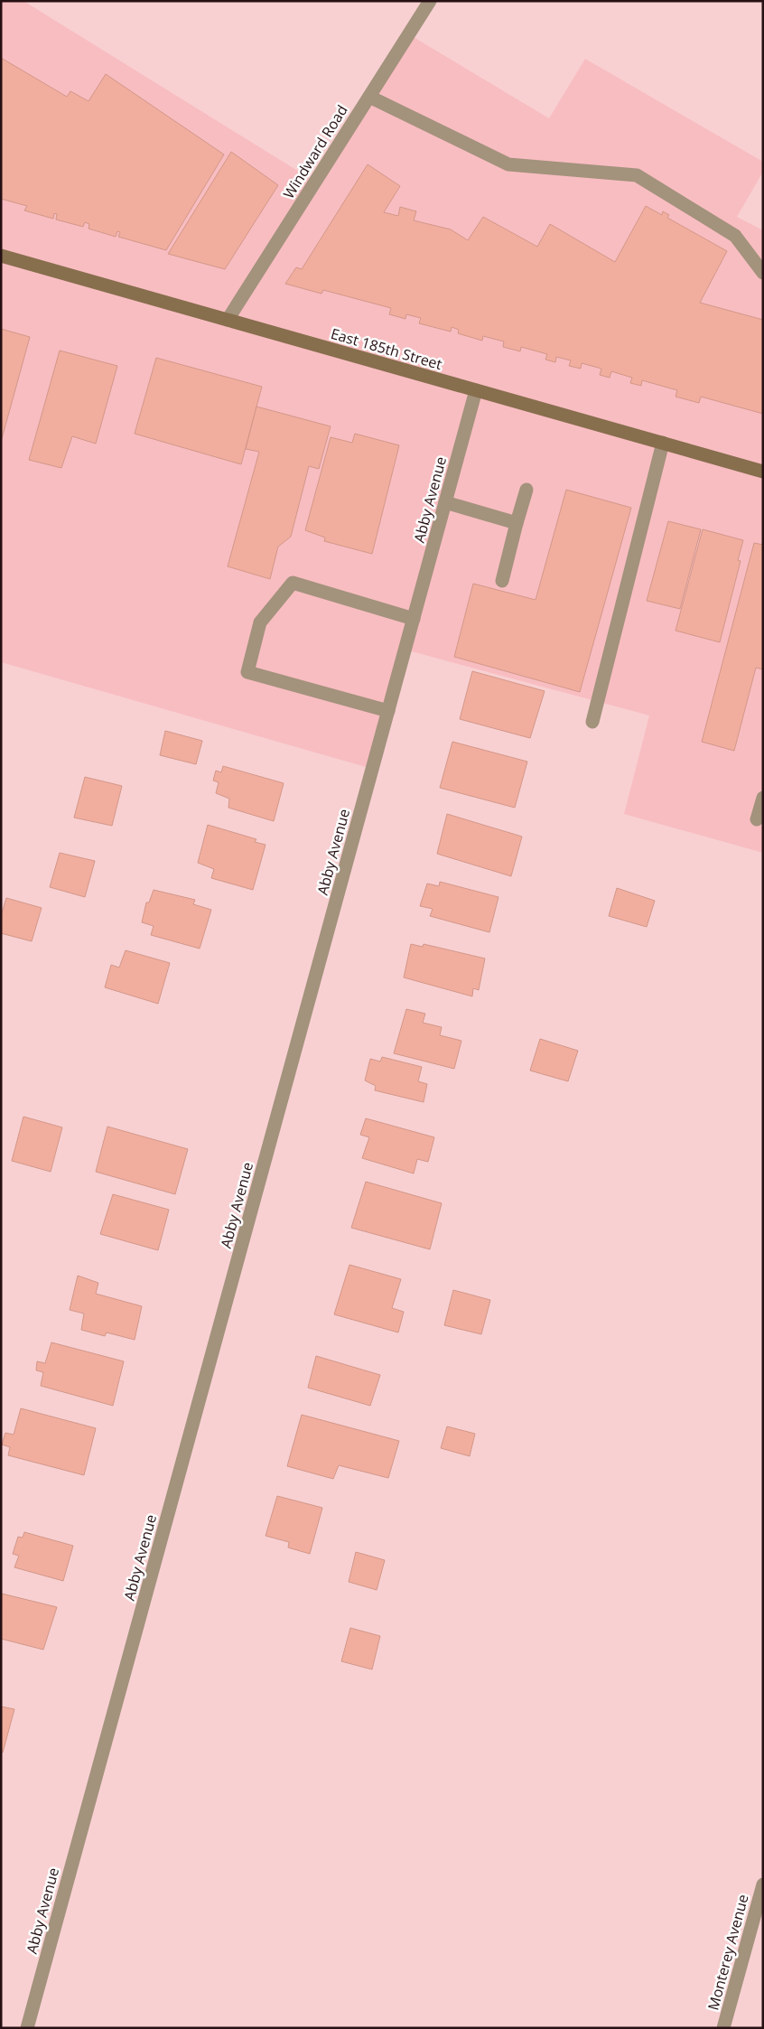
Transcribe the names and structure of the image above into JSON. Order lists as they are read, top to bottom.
{
  "streets": {
    "street": [
      "Windward Road",
      "East 185th Street",
      "Abby Avenue",
      "Monterey Avenue"
    ]
  },
  "crossings": [
    ["Windward Road", "East 185th Street"],
    ["East 185th Street", "Abby Avenue"]
  ]
}
